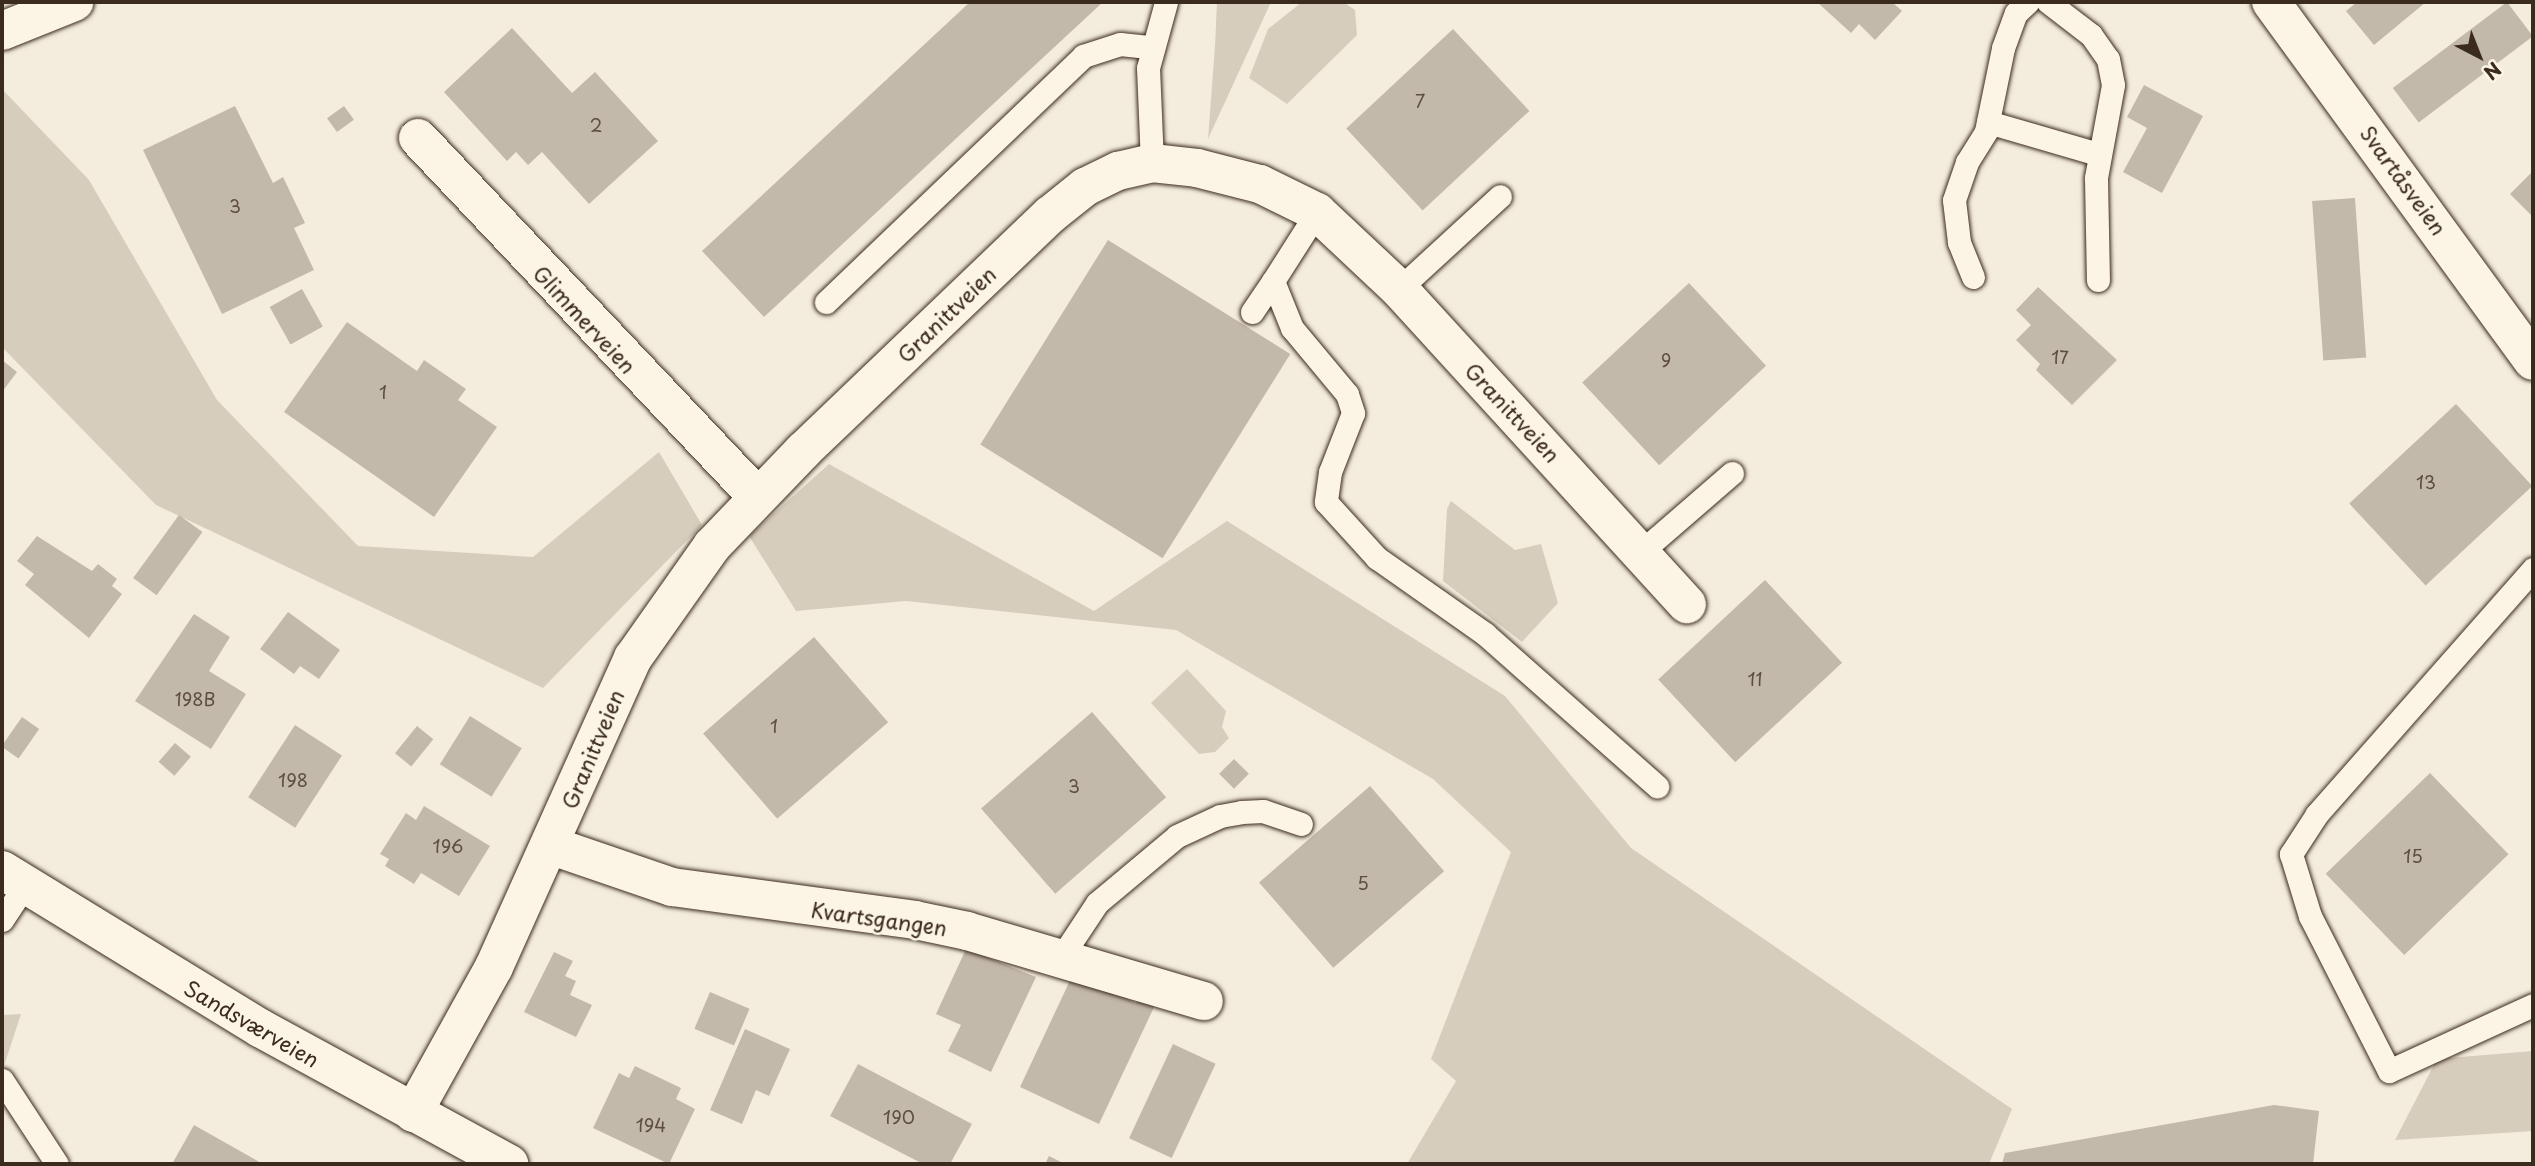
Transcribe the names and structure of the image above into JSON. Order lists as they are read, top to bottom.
{
  "streets": {
    "street": [
      "Svartåsveien",
      "Granittveien",
      "Glimmerveien",
      "Kvartsgangen",
      "Sandsværveien"
    ]
  },
  "crossings": [
    ["Granittveien", "Glimmerveien"],
    ["Granittveien", "Kvartsgangen"],
    ["Granittveien", "Sandsværveien"]
  ],
  "house_numbers": [
    "7",
    "2",
    "3",
    "17",
    "9",
    "1",
    "13",
    "11",
    "198B",
    "1",
    "198",
    "3",
    "196",
    "15",
    "5",
    "190",
    "194"
  ],
  "north": "bottom right"
}
